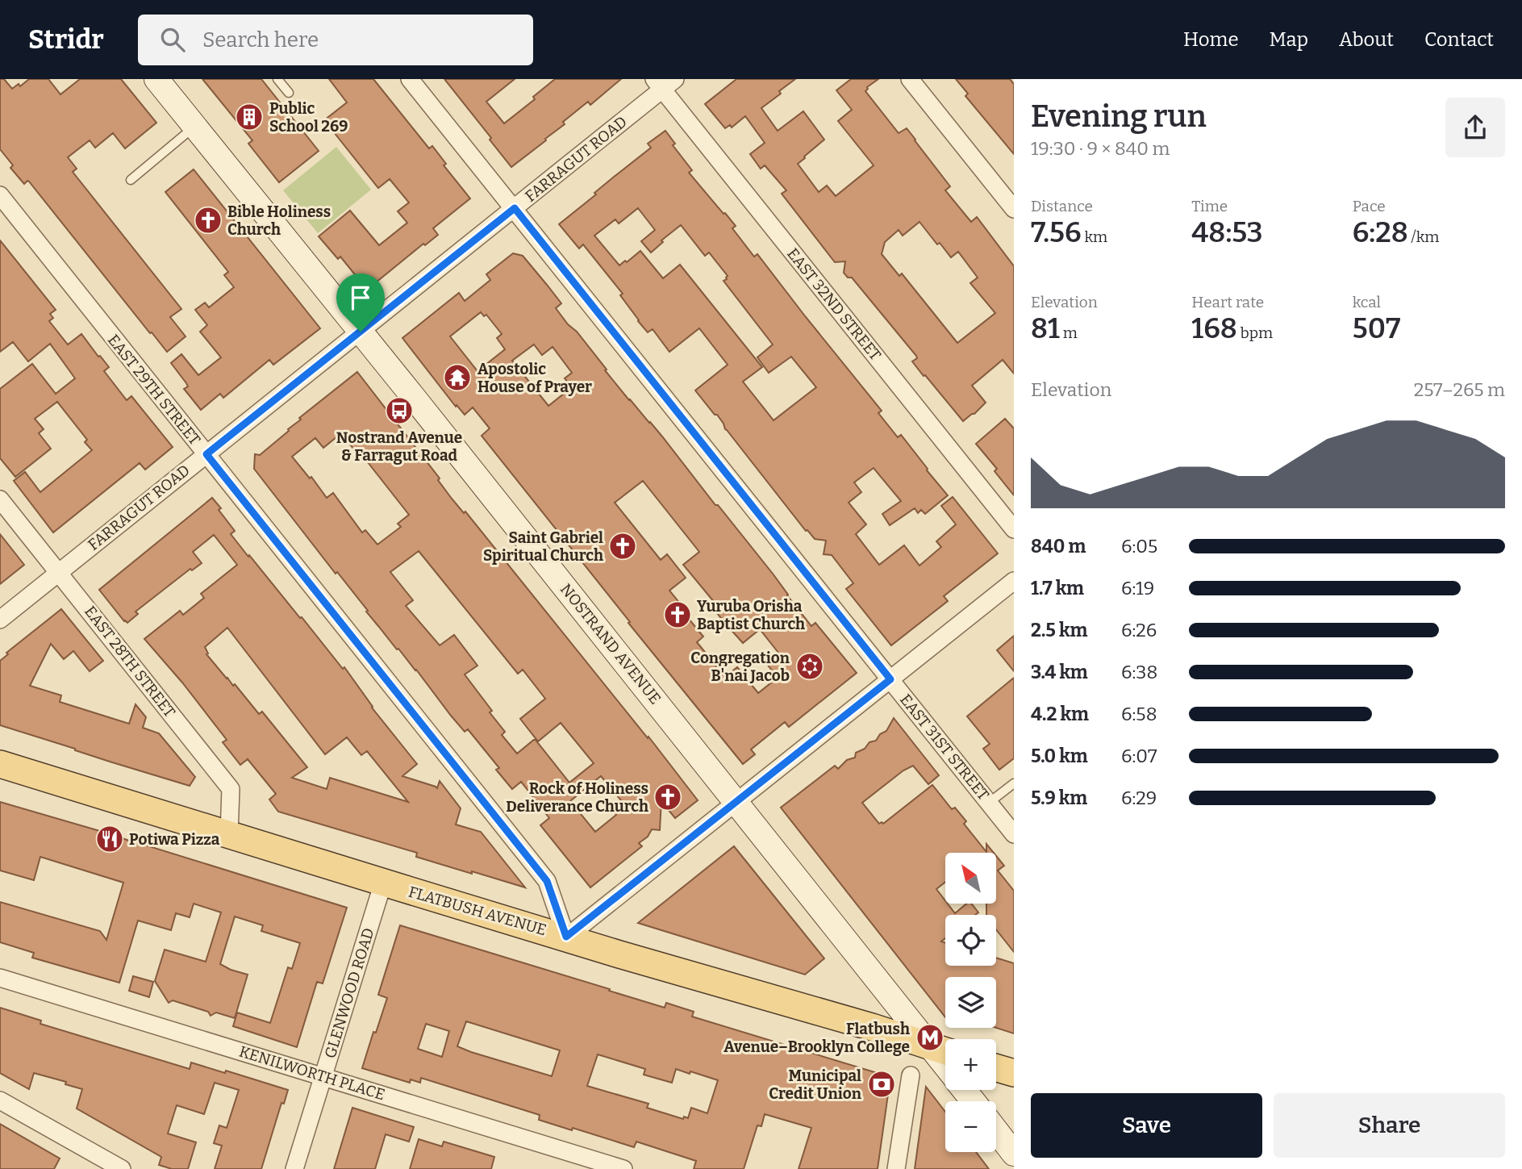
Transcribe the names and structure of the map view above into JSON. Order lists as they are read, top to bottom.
{
  "streets": {
    "main road": ["NOSTRAND AVENUE", "FLATBUSH AVENUE"],
    "street": [
      "FARRAGUT ROAD",
      "EAST 32ND STREET",
      "EAST 29TH STREET",
      "EAST 28TH STREET",
      "EAST 31ST STREET",
      "GLENWOOD ROAD",
      "KENILWORTH PLACE"
    ]
  },
  "crossings": [
    ["FARRAGUT ROAD", "EAST 32ND STREET"],
    ["FARRAGUT ROAD", "EAST 29TH STREET"],
    ["FARRAGUT ROAD", "NOSTRAND AVENUE"],
    ["FARRAGUT ROAD", "EAST 28TH STREET"],
    ["FARRAGUT ROAD", "EAST 31ST STREET"],
    ["EAST 29TH STREET", "FLATBUSH AVENUE"],
    ["NOSTRAND AVENUE", "FLATBUSH AVENUE"],
    ["EAST 28TH STREET", "FLATBUSH AVENUE"],
    ["FLATBUSH AVENUE", "GLENWOOD ROAD"],
    ["GLENWOOD ROAD", "KENILWORTH PLACE"]
  ],
  "places": {
    "building": ["Public School 269"],
    "church": [
      "Bible Holiness Church",
      "Saint Gabriel Spiritual Church",
      "Yuruba Orisha Baptist Church",
      "Rock of Holiness Deliverance Church"
    ],
    "temple": ["Apostolic House of Prayer"],
    "bus stop": ["Nostrand Avenue & Farragut Road"],
    "synagogue": ["Congregation B'nai Jacob"],
    "restaurant": ["Potiwa Pizza"],
    "metro station": ["Flatbush Avenue–Brooklyn College"],
    "bank": ["Municipal Credit Union"]
  },
  "north": "top left",
  "page": {
    "header": "Stridr",
    "search": "Search here",
    "nav": [
      "Home",
      "Map",
      "About",
      "Contact"
    ],
    "heading": ["Evening run", "19:30 · 9 × 840 m"],
    "stats": [
      ["Distance", "7.56 km"],
      ["Time", "48:53"],
      ["Pace", "6:28 /km"],
      ["Elevation", "81 m"],
      ["Heart rate", "168 bpm"],
      ["kcal", "507"]
    ],
    "chart": ["Elevation", "257–265 m"],
    "list": [
      {
        "name": "840 m",
        "note": "6:05"
      },
      {
        "name": "1.7 km",
        "note": "6:19"
      },
      {
        "name": "2.5 km",
        "note": "6:26"
      },
      {
        "name": "3.4 km",
        "note": "6:38"
      },
      {
        "name": "4.2 km",
        "note": "6:58"
      },
      {
        "name": "5.0 km",
        "note": "6:07"
      },
      {
        "name": "5.9 km",
        "note": "6:29"
      }
    ],
    "map_buttons": ["+", "−"],
    "buttons": ["Save", "Share"]
  }
}
